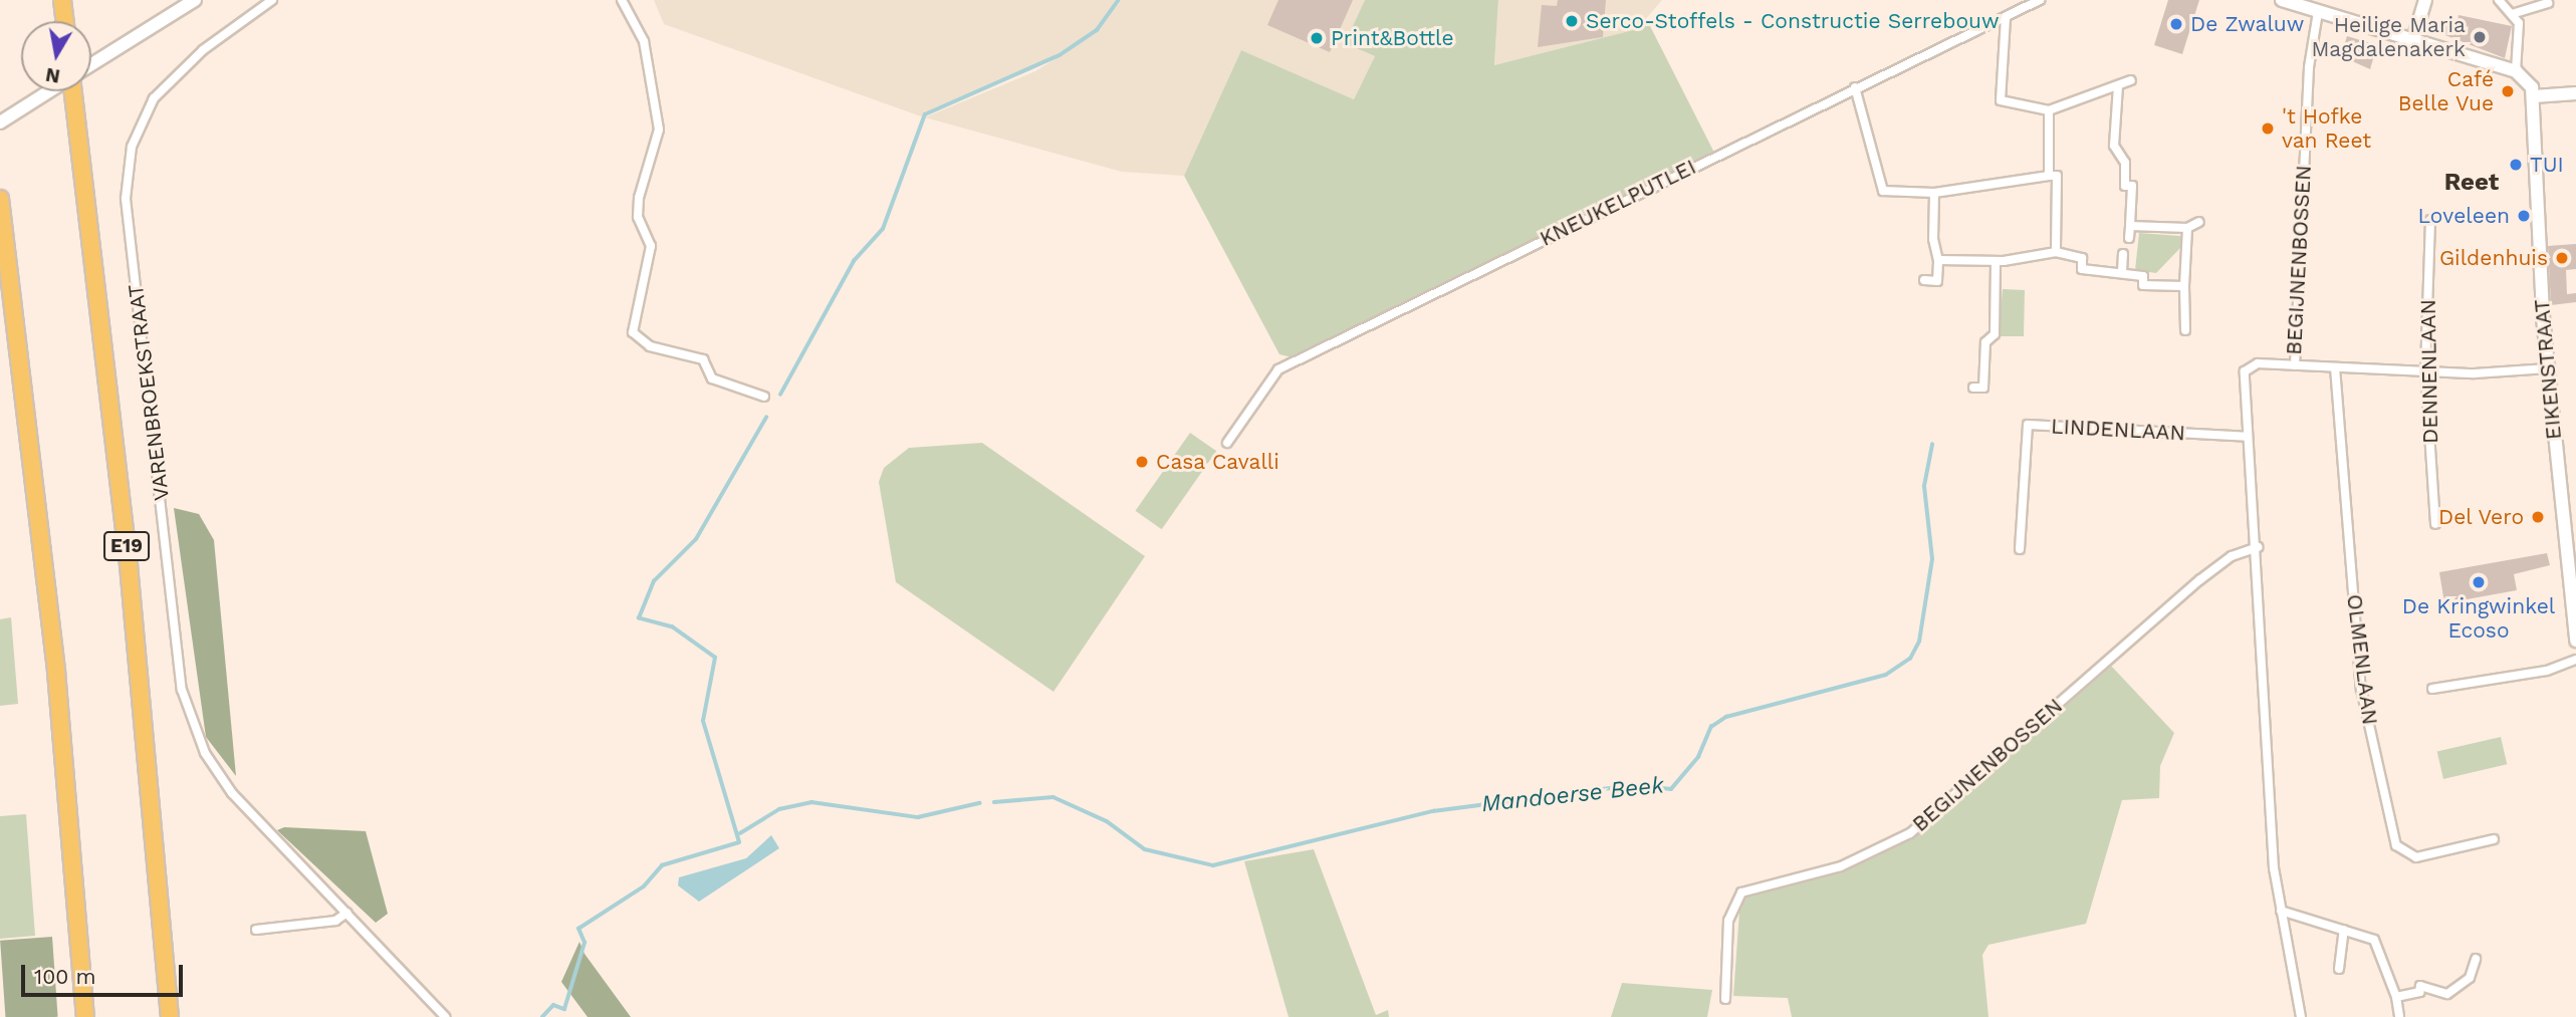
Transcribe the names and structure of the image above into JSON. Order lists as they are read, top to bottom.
{
  "streets": {
    "highway": ["E19"],
    "street": [
      "KNEUKELPUTLEI",
      "BEGIJNENBOSSEN",
      "EIKENSTRAAT",
      "DENNENLAAN",
      "VARENBROEKSTRAAT",
      "LINDENLAAN",
      "OLMENLAAN"
    ]
  },
  "crossings": [
    ["BEGIJNENBOSSEN", "LINDENLAAN"]
  ],
  "districts": ["Reet"],
  "water": ["Mandoerse Beek"],
  "places": [
    "Serco-Stoffels - Constructie Serrebouw",
    "De Zwaluw",
    "Heilige Maria Magdalenakerk",
    "Print&Bottle",
    "Café Belle Vue",
    "'t Hofke van Reet",
    "TUI",
    "Loveleen",
    "Gildenhuis",
    "Casa Cavalli",
    "Del Vero",
    "De Kringwinkel Ecoso"
  ],
  "scale_bar": "100 m",
  "north": "bottom"
}
